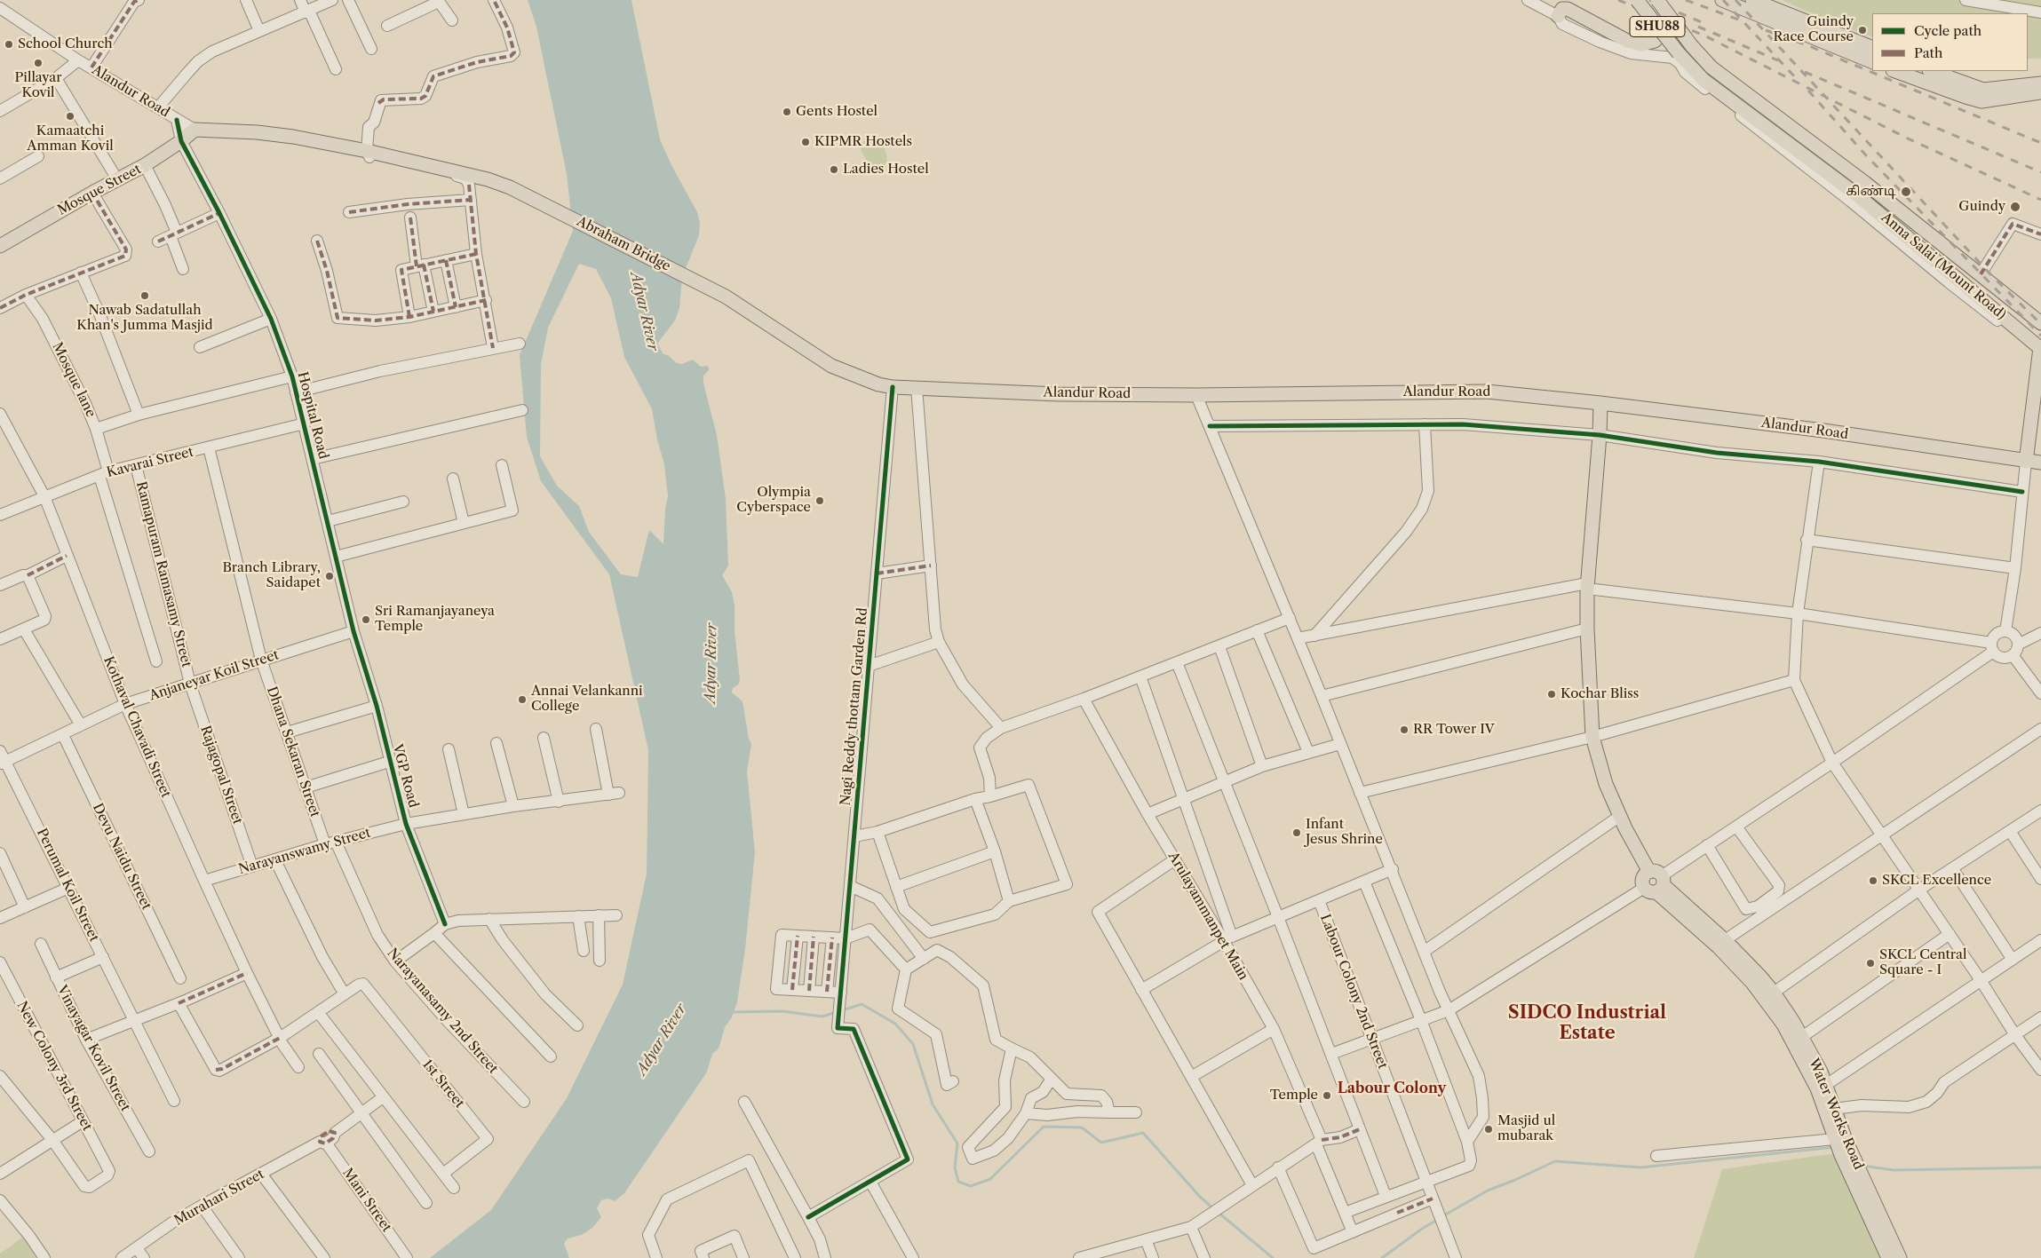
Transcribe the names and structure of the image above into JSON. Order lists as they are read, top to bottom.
{
  "streets": {
    "main road": [
      "SHU88",
      "Alandur Road",
      "Mosque Street",
      "Abraham Bridge",
      "Anna Salai (Mount Road)",
      "Water Works Road"
    ],
    "street": [
      "Mosque lane",
      "Hospital Road",
      "Kavarai Street",
      "Ramapuram Ramasamy Street",
      "Anjaneyar Koil Street",
      "Nagi Reddy thottam Garden Rd",
      "Kothaval Chavadi Street",
      "Dhana Sekaran Street",
      "Rajagopal Street",
      "VGP Road",
      "Narayanswamy Street",
      "Devu Naidu Street",
      "Perumal Koil Street",
      "Arulayammanpet Main",
      "Labour Colony 2nd Street",
      "Narayanasamy 2nd Street",
      "Vinayagar Kovil Street",
      "New Colony 3rd Street",
      "1st Street",
      "Murahari Street",
      "Mani Street"
    ]
  },
  "crossings": [
    ["SHU88", "Anna Salai (Mount Road)"],
    ["Alandur Road", "Mosque Street"],
    ["Alandur Road", "Abraham Bridge"],
    ["Alandur Road", "Hospital Road"],
    ["Alandur Road", "Nagi Reddy thottam Garden Rd"],
    ["Mosque Street", "Hospital Road"],
    ["Mosque lane", "Kavarai Street"],
    ["Hospital Road", "Kavarai Street"],
    ["Hospital Road", "Anjaneyar Koil Street"],
    ["Hospital Road", "VGP Road"],
    ["Kavarai Street", "Ramapuram Ramasamy Street"],
    ["Kavarai Street", "Kothaval Chavadi Street"],
    ["Kavarai Street", "Dhana Sekaran Street"],
    ["Ramapuram Ramasamy Street", "Anjaneyar Koil Street"],
    ["Ramapuram Ramasamy Street", "Rajagopal Street"],
    ["Anjaneyar Koil Street", "Kothaval Chavadi Street"],
    ["Anjaneyar Koil Street", "Dhana Sekaran Street"],
    ["Anjaneyar Koil Street", "Rajagopal Street"],
    ["Anjaneyar Koil Street", "VGP Road"],
    ["Anjaneyar Koil Street", "Devu Naidu Street"],
    ["Anjaneyar Koil Street", "Perumal Koil Street"],
    ["Kothaval Chavadi Street", "Narayanswamy Street"],
    ["Dhana Sekaran Street", "Narayanswamy Street"],
    ["Dhana Sekaran Street", "Narayanasamy 2nd Street"],
    ["Rajagopal Street", "Narayanswamy Street"],
    ["VGP Road", "Narayanswamy Street"],
    ["Narayanswamy Street", "Narayanasamy 2nd Street"],
    ["Murahari Street", "Mani Street"]
  ],
  "districts": ["SIDCO Industrial Estate", "Labour Colony"],
  "water": ["Adyar River"],
  "places": [
    "Guindy Race Course",
    "School Church",
    "Pillayar Kovil",
    "Gents Hostel",
    "Kamaatchi Amman Kovil",
    "KIPMR Hostels",
    "Ladies Hostel",
    "கிண்டி",
    "Guindy",
    "Nawab Sadatullah Khan's Jumma Masjid",
    "Olympia Cyberspace",
    "Branch Library, Saidapet",
    "Sri Ramanjayaneya Temple",
    "Kochar Bliss",
    "Annai Velankanni College",
    "RR Tower IV",
    "Infant Jesus Shrine",
    "SKCL Excellence",
    "SKCL Central Square - I",
    "Temple",
    "Masjid ul mubarak"
  ],
  "legend": ["Cycle path", "Path"]
}
